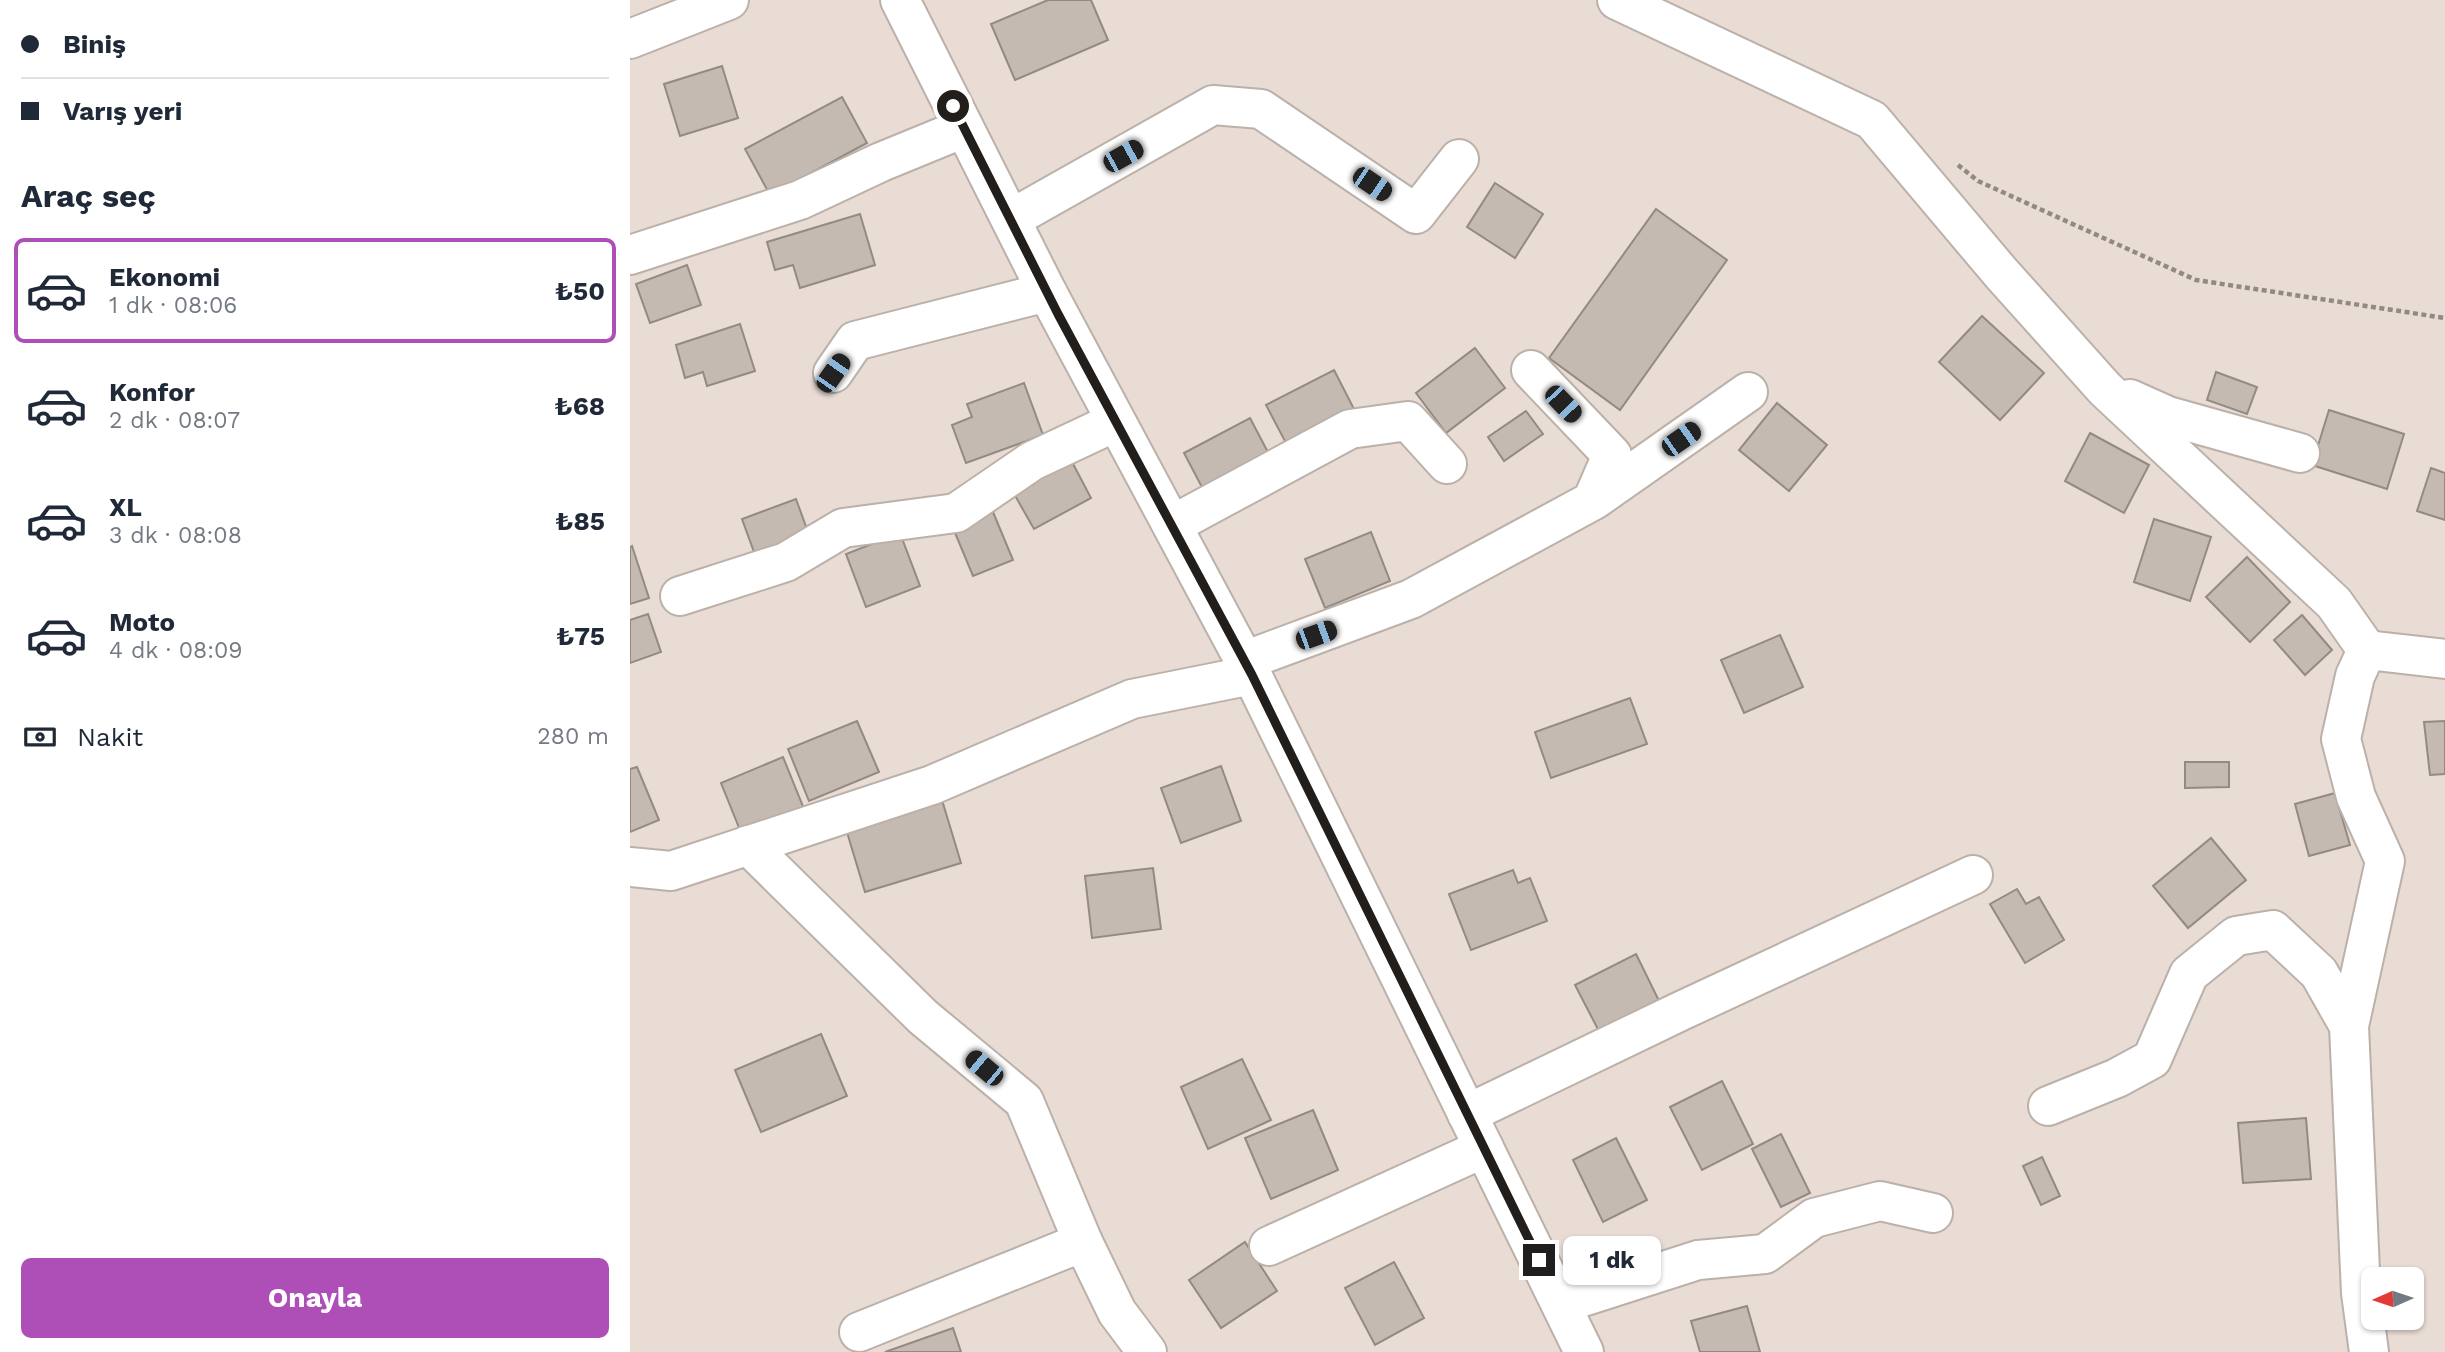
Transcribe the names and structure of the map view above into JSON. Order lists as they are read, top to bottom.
{
  "north": "left",
  "page": {
    "banner": ["Biniş", "Varış yeri"],
    "heading": "Araç seç",
    "list": [
      {
        "name": "Ekonomi",
        "note": "1 dk · 08:06",
        "value": "₺50"
      },
      {
        "name": "Konfor",
        "note": "2 dk · 08:07",
        "value": "₺68"
      },
      {
        "name": "XL",
        "note": "3 dk · 08:08",
        "value": "₺85"
      },
      {
        "name": "Moto",
        "note": "4 dk · 08:09",
        "value": "₺75"
      }
    ],
    "pay": ["Nakit", "280 m"],
    "bubble": "1 dk",
    "buttons": "Onayla"
  }
}
